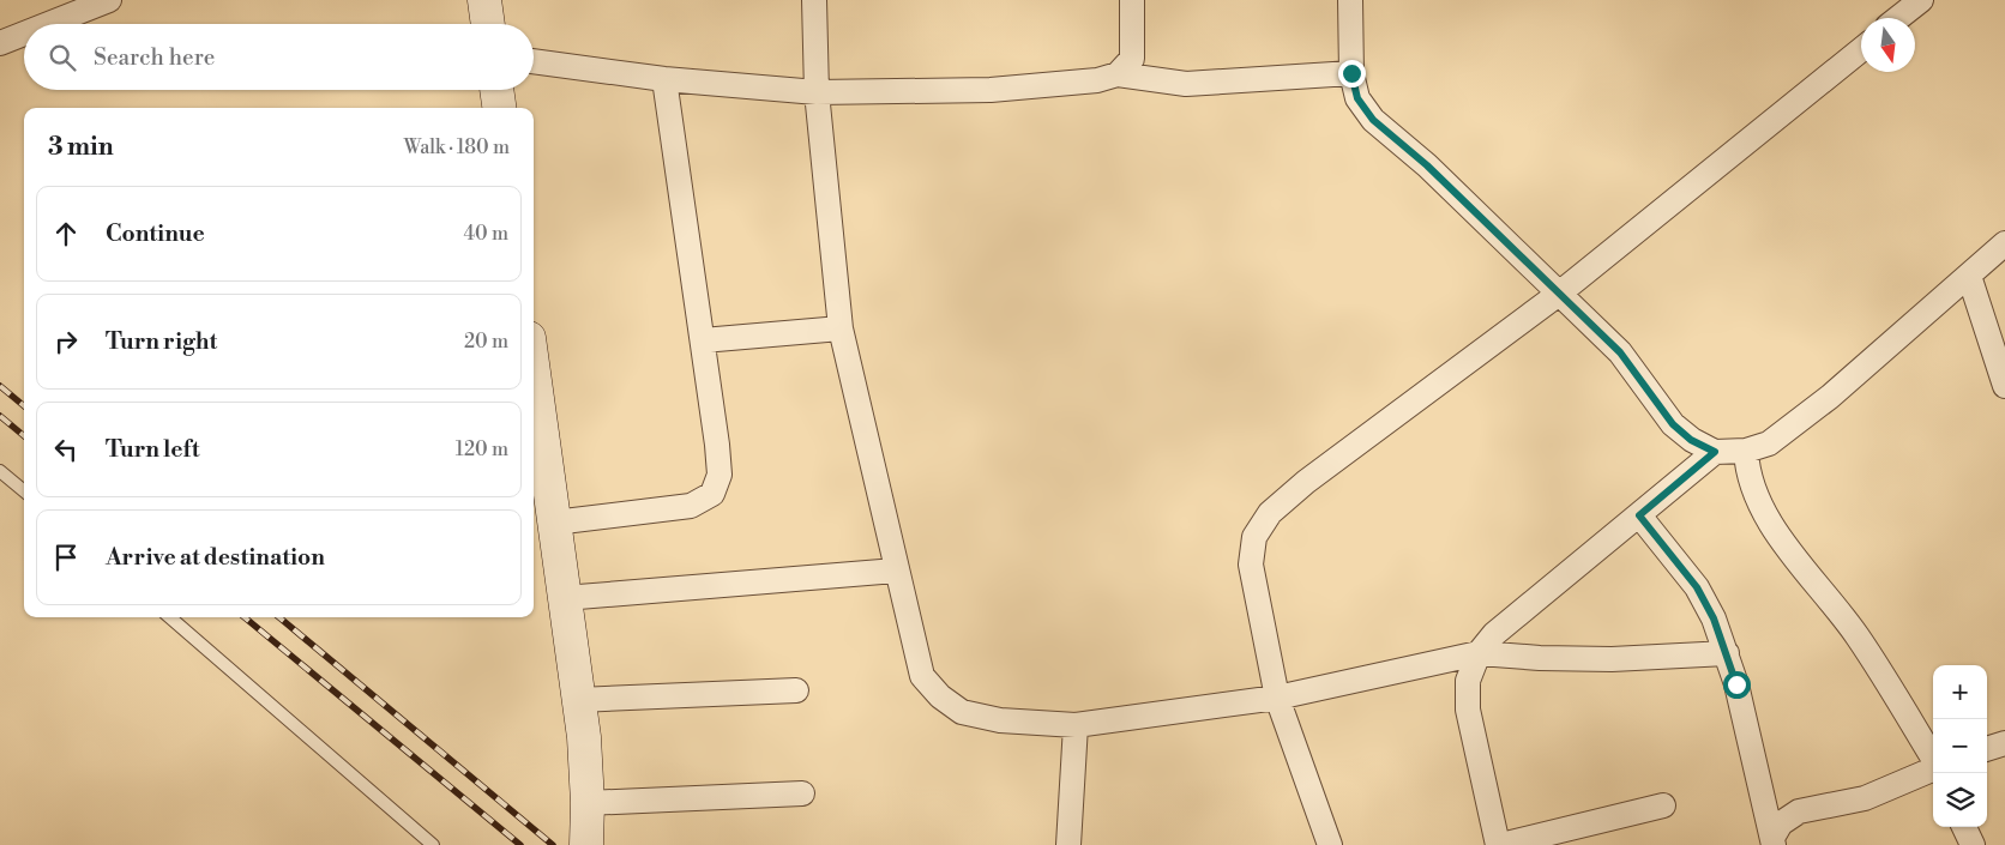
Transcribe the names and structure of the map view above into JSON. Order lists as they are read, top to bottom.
{
  "north": "bottom",
  "page": {
    "search": "Search here",
    "heading": ["3 min", "Walk · 180 m"],
    "list": [
      ["Continue", "40 m"],
      ["Turn right", "20 m"],
      ["Turn left", "120 m"],
      "Arrive at destination"
    ],
    "map_buttons": ["+", "−"]
  }
}
